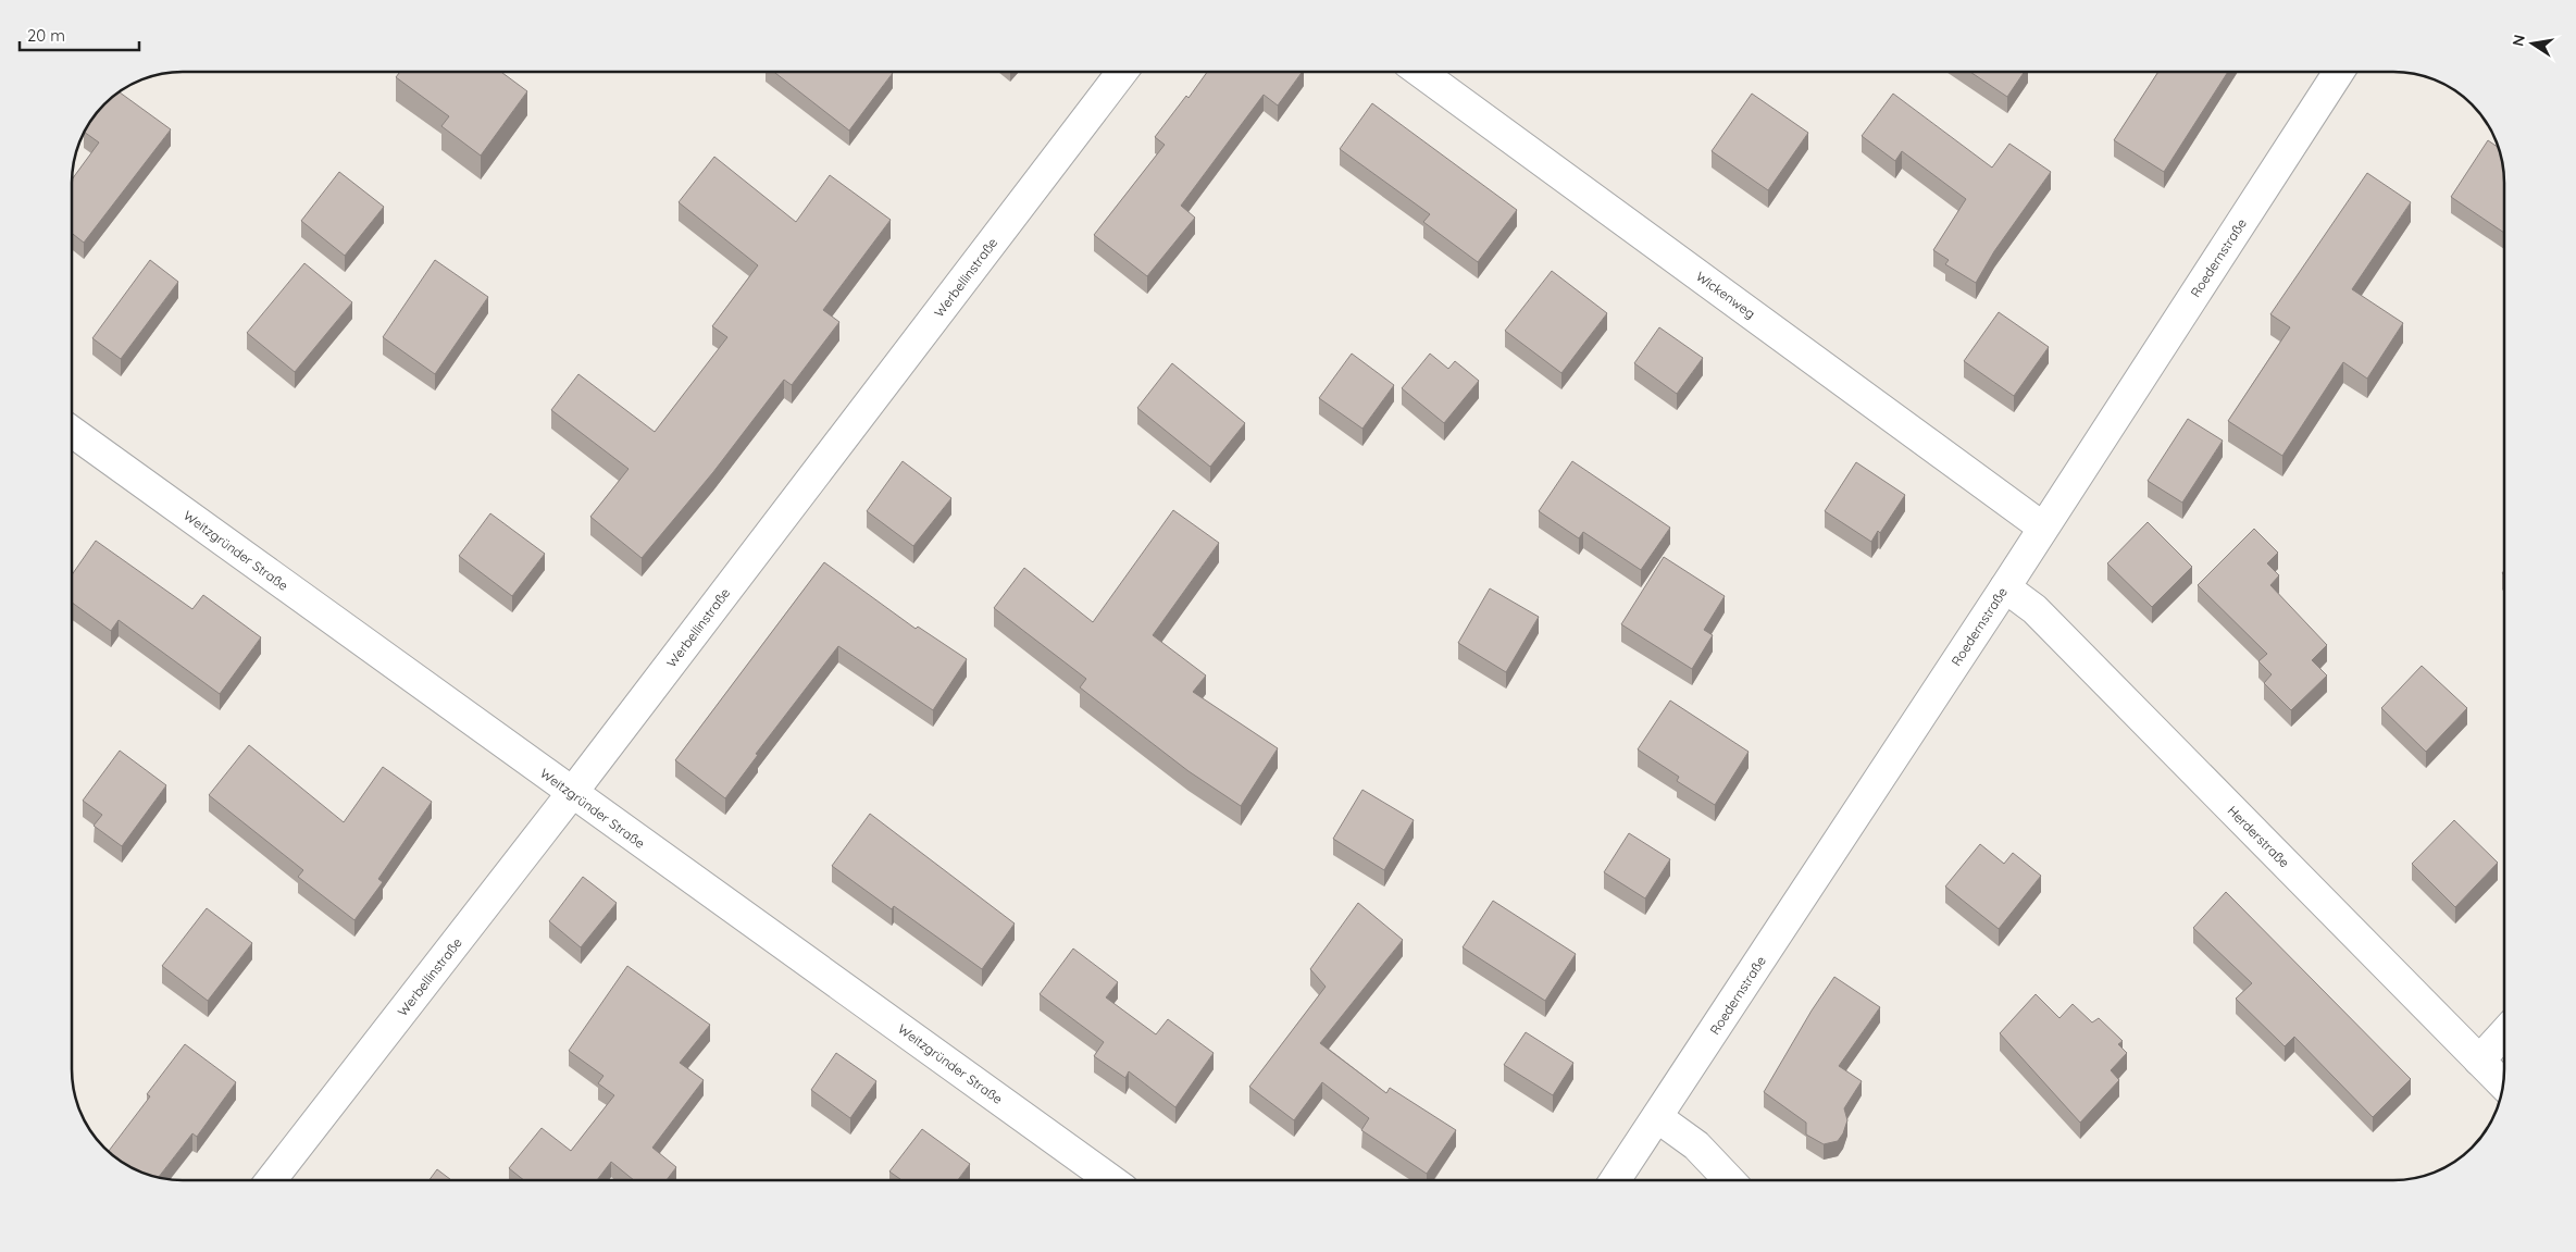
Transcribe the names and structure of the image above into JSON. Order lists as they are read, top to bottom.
{
  "streets": {
    "street": [
      "Roedernstraße",
      "Werbellinstraße",
      "Wickenweg",
      "Weitzgründer Straße",
      "Herderstraße"
    ]
  },
  "crossings": [
    ["Roedernstraße", "Wickenweg"],
    ["Roedernstraße", "Herderstraße"],
    ["Werbellinstraße", "Weitzgründer Straße"]
  ],
  "scale_bar": "20 m",
  "north": "left"
}
